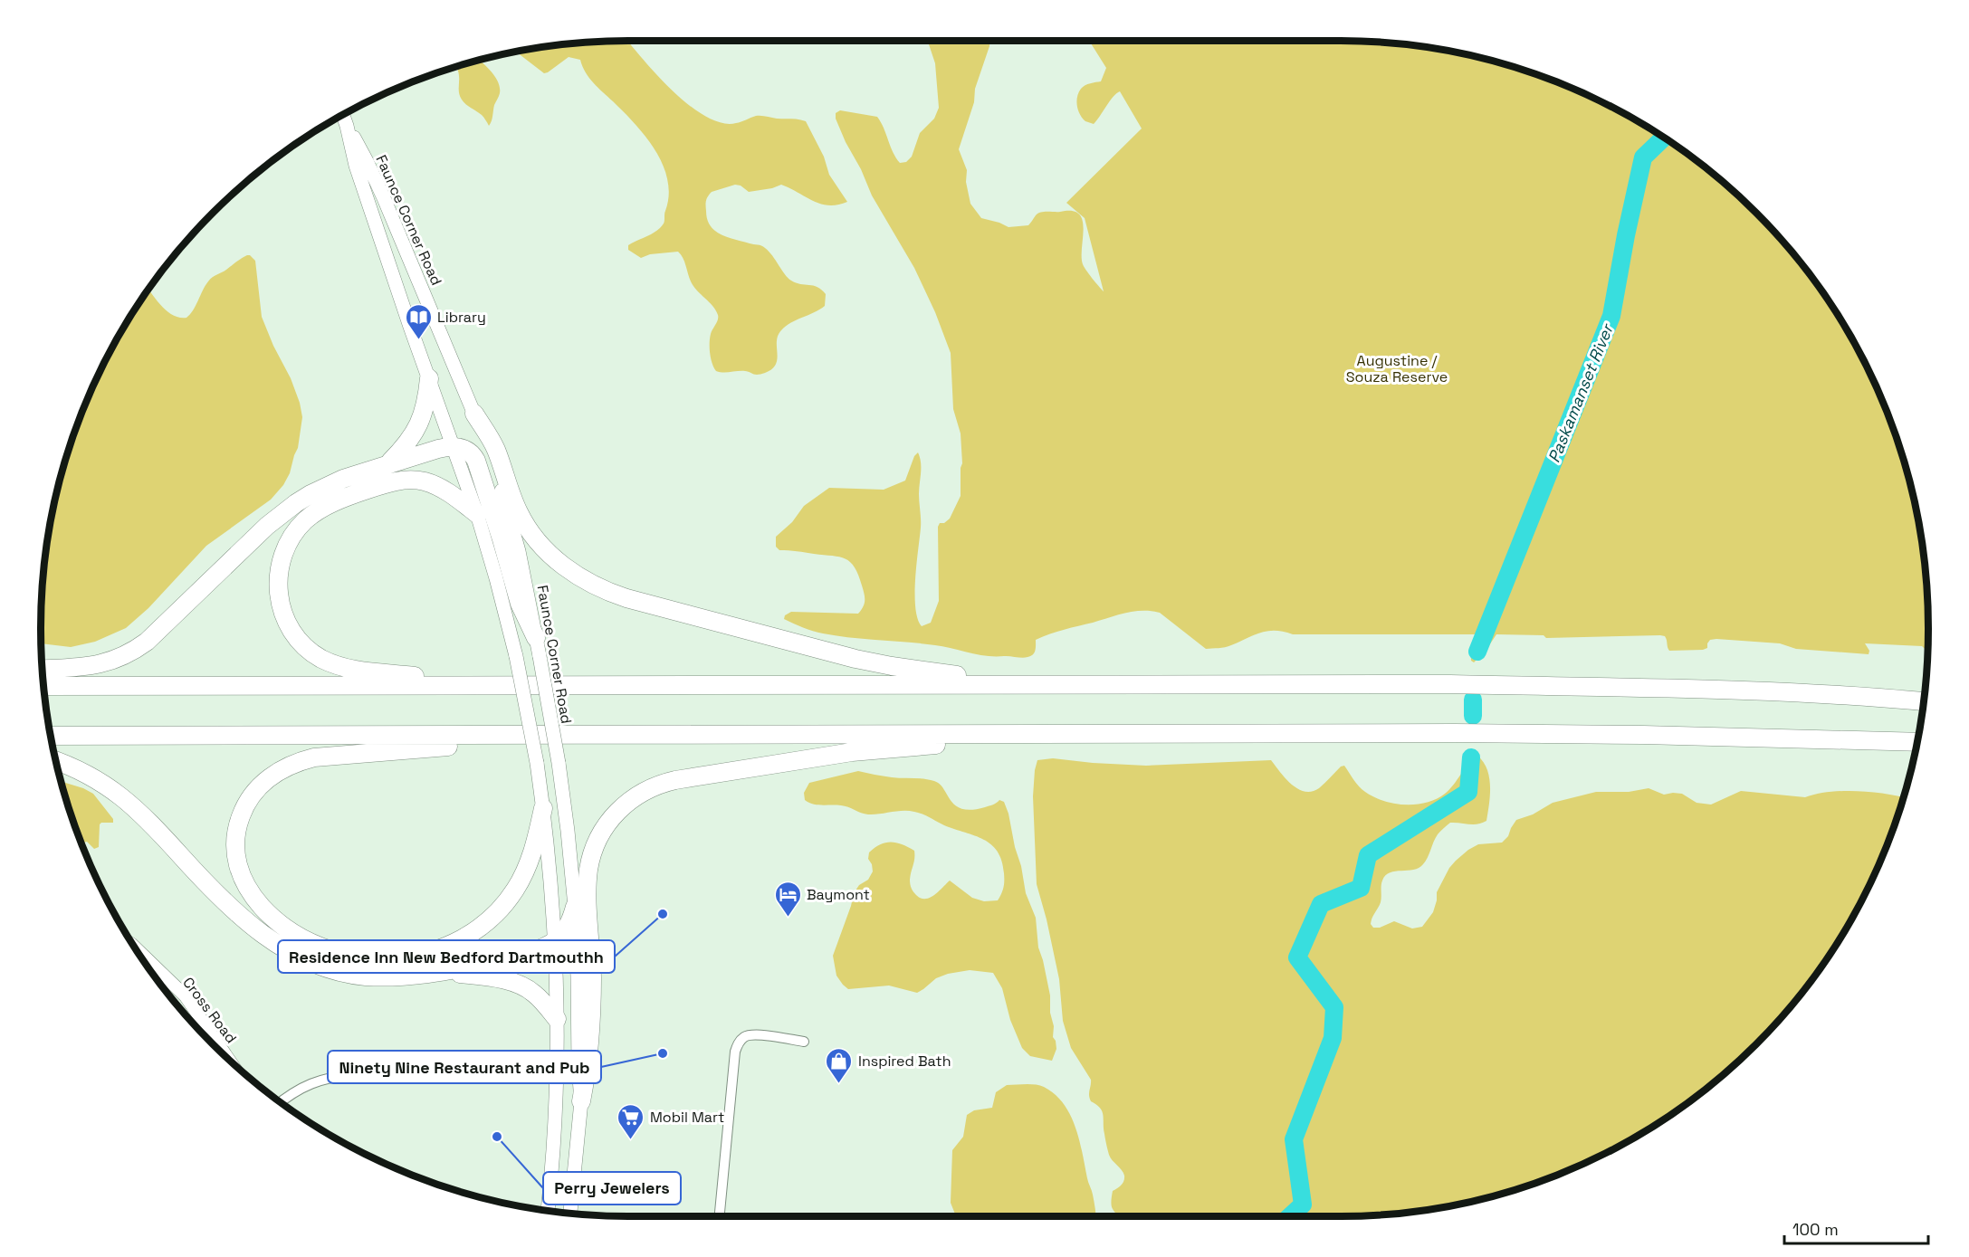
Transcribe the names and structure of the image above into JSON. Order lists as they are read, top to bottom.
{
  "streets": {
    "main road": ["Faunce Corner Road"],
    "street": ["Cross Road"]
  },
  "water": ["Paskamanset River"],
  "parks": ["Augustine / Souza Reserve"],
  "places": {
    "library": ["Library"],
    "other": ["Residence Inn New Bedford Dartmouthh", "Ninety Nine Restaurant and Pub", "Perry Jewelers"],
    "hotel": ["Baymont"],
    "shop": ["Inspired Bath"],
    "supermarket": ["Mobil Mart"]
  },
  "scale_bar": "100 m"
}
